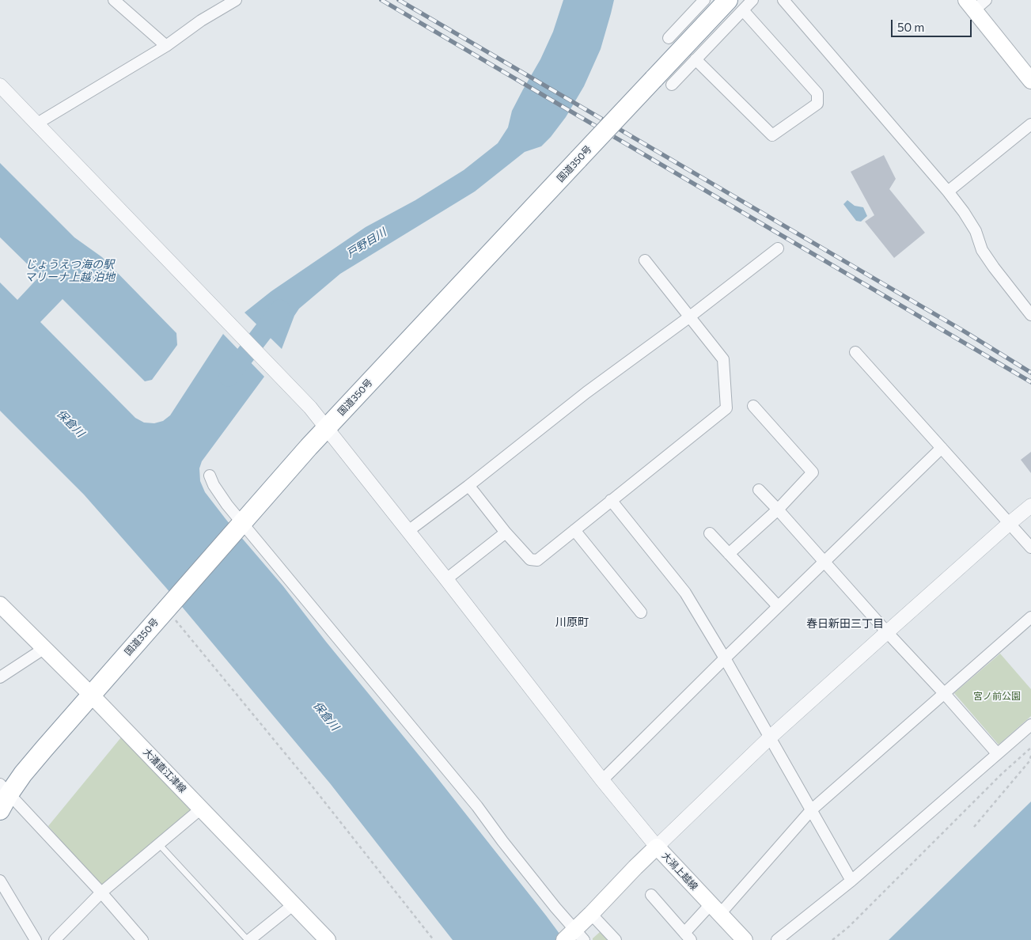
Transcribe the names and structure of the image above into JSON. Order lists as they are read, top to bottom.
{
  "streets": {
    "highway": ["国道350号"],
    "main road": ["大瀁直江津線", "大潟上越線"]
  },
  "crossings": [
    ["国道350号", "大瀁直江津線"]
  ],
  "districts": ["川原町", "春日新田三丁目"],
  "water": ["戸野目川", "じょうえつ海の駅 マリーナ上越 泊地", "保倉川"],
  "parks": ["宮ノ前公園"],
  "scale_bar": "50 m"
}
